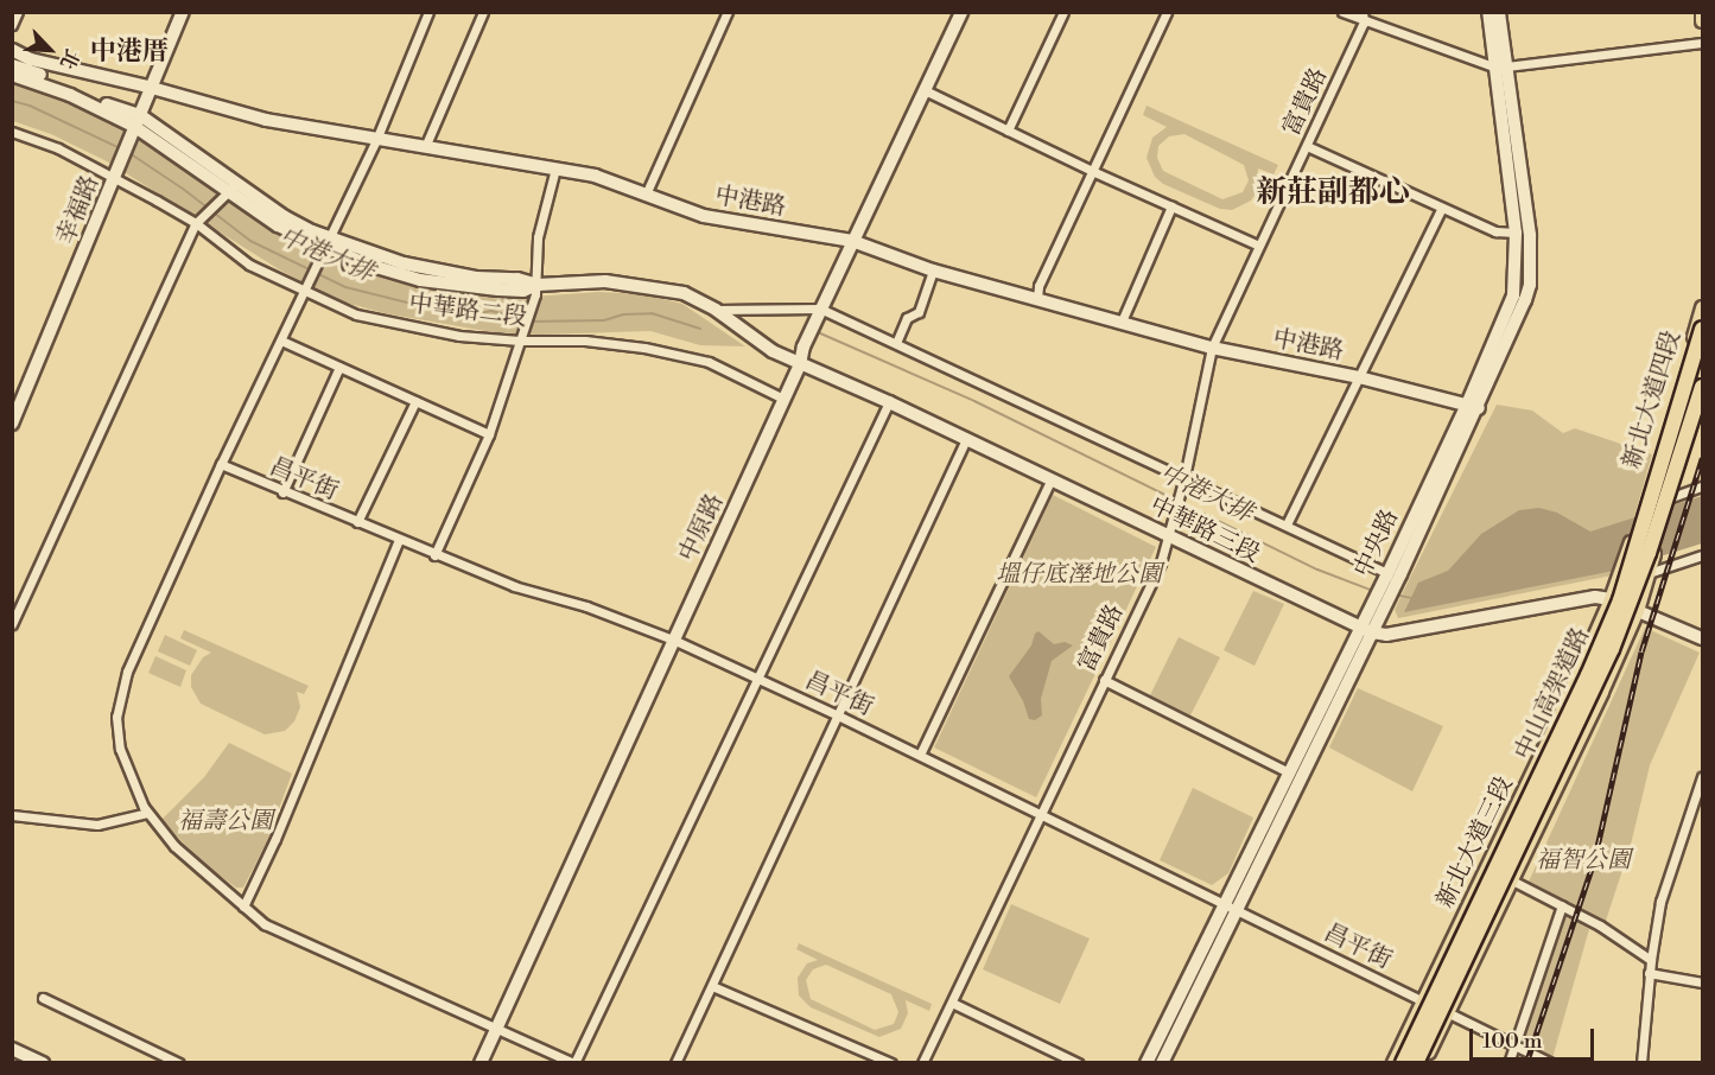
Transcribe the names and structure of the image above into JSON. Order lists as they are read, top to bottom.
{
  "streets": {
    "highway": ["中山高架道路"],
    "main road": ["新北大道四段", "新北大道三段"],
    "street": [
      "富貴路",
      "中港路",
      "幸福路",
      "中華路二段",
      "昌平街",
      "中原路",
      "中華路三段",
      "中央路"
    ]
  },
  "crossings": [
    ["富貴路", "中港路"],
    ["富貴路", "昌平街"],
    ["富貴路", "中華路三段"],
    ["中港路", "幸福路"],
    ["中港路", "中原路"],
    ["中港路", "中央路"],
    ["幸福路", "中華路二段"],
    ["中華路二段", "中原路"],
    ["中華路二段", "中華路三段"],
    ["新北大道四段", "中華路三段"],
    ["新北大道四段", "新北大道三段"],
    ["昌平街", "中原路"],
    ["昌平街", "中央路"],
    ["昌平街", "新北大道三段"],
    ["中原路", "中華路三段"],
    ["中華路三段", "中央路"],
    ["中華路三段", "新北大道三段"]
  ],
  "districts": ["中港厝", "新莊副都心"],
  "water": ["中港大排"],
  "parks": ["塭仔底溼地公園", "福壽公園", "福智公園"],
  "scale_bar": "100 m",
  "north": "bottom right"
}
